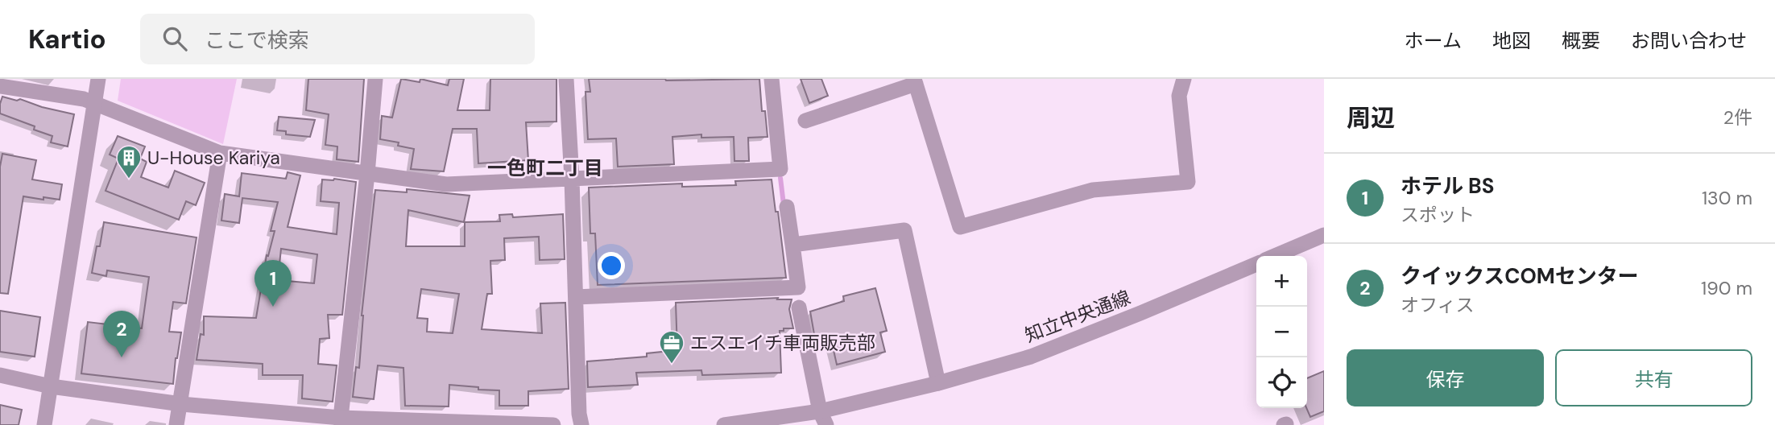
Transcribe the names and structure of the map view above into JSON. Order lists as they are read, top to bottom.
{
  "streets": {
    "street": ["知立中央通線"]
  },
  "districts": ["一色町二丁目"],
  "places": {
    "building": ["U-House Kariya"],
    "office": ["エスエイチ車両販売部"]
  },
  "page": {
    "header": "Kartio",
    "search": "ここで検索",
    "nav": [
      "ホーム",
      "地図",
      "概要",
      "お問い合わせ"
    ],
    "heading": ["周辺", "2件"],
    "list": [
      {
        "mark": "1",
        "name": "ホテル BS",
        "note": "スポット",
        "value": "130 m"
      },
      {
        "mark": "2",
        "name": "クイックスCOMセンター",
        "note": "オフィス",
        "value": "190 m"
      }
    ],
    "map_buttons": ["+", "−"],
    "pins": ["1", "2"],
    "buttons": ["保存", "共有"]
  }
}
